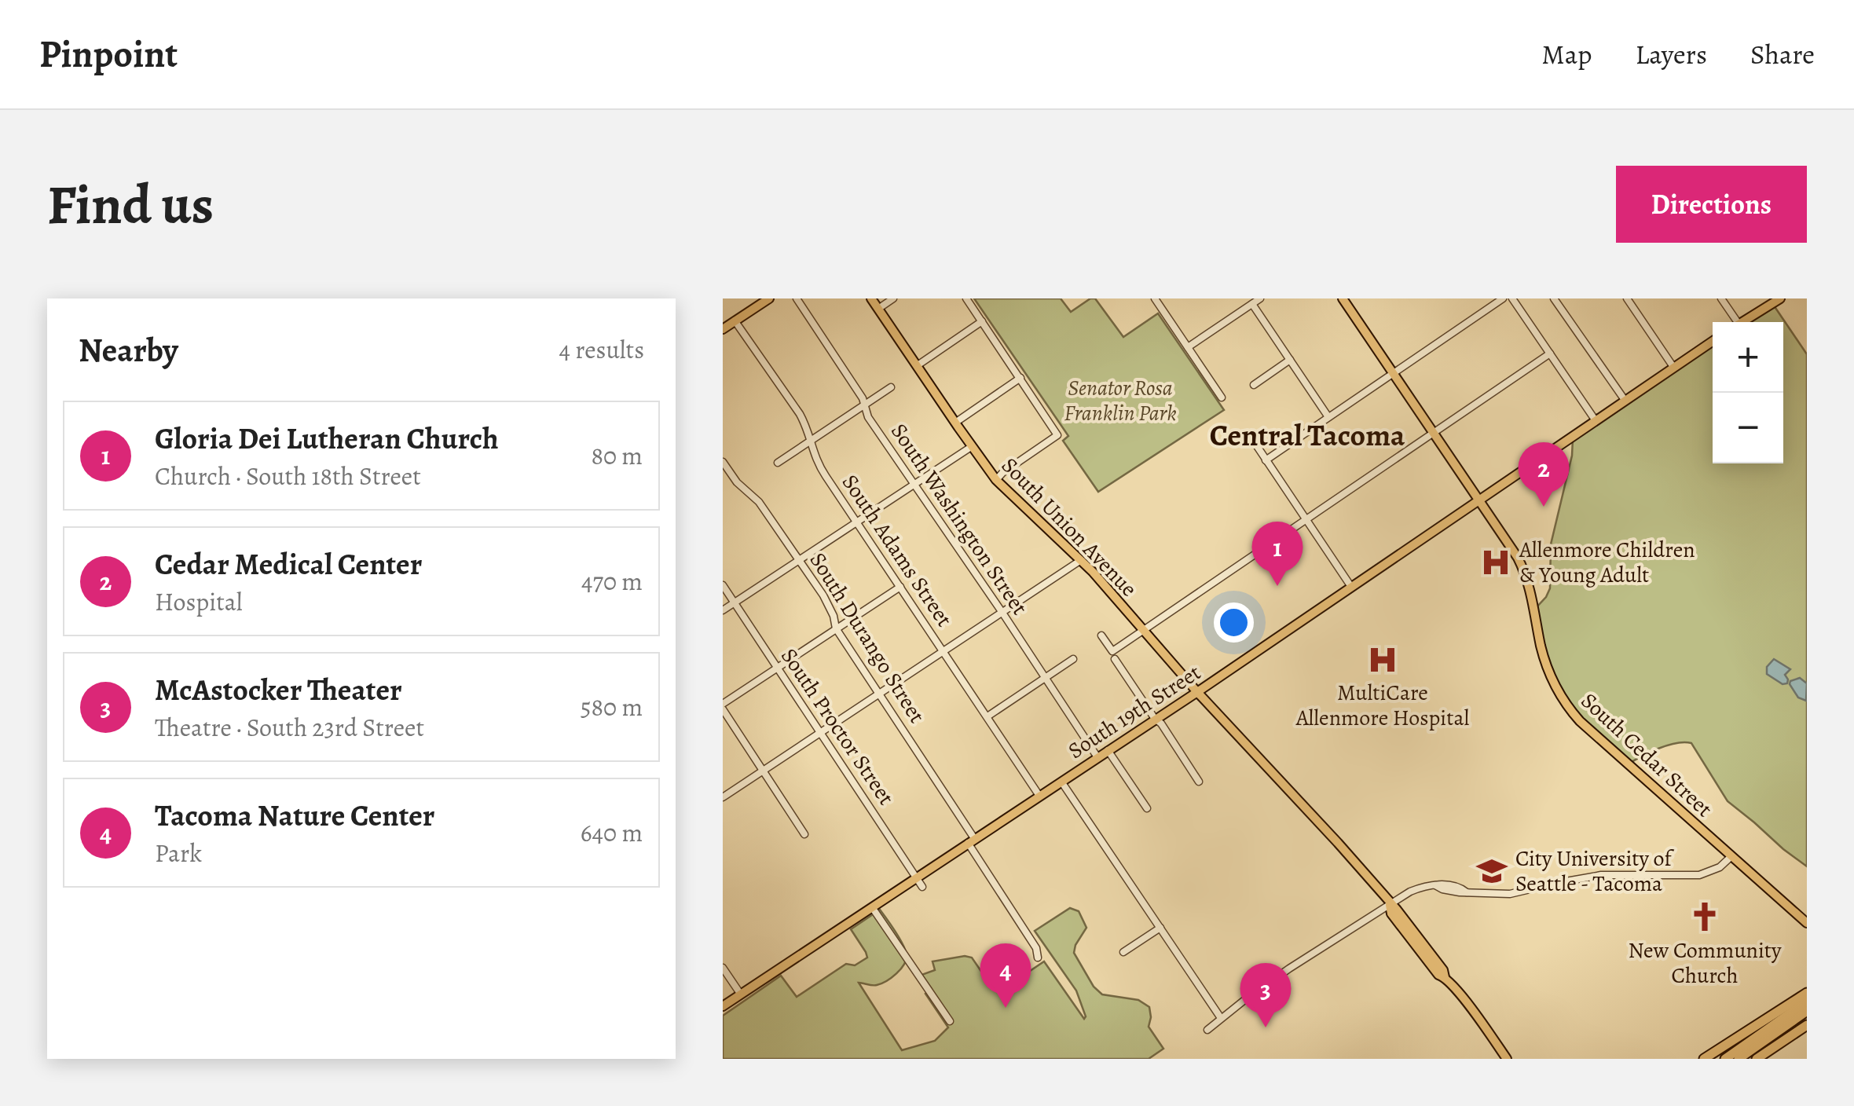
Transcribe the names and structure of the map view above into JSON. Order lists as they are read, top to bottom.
{
  "streets": {
    "main road": ["South Union Avenue", "South 19th Street", "South Cedar Street"],
    "street": [
      "South Washington Street",
      "South Adams Street",
      "South Durango Street",
      "South Proctor Street"
    ]
  },
  "crossings": [
    ["South Washington Street", "South 19th Street"],
    ["South Union Avenue", "South 19th Street"],
    ["South Adams Street", "South 19th Street"],
    ["South Durango Street", "South 19th Street"],
    ["South 19th Street", "South Proctor Street"],
    ["South 19th Street", "South Cedar Street"]
  ],
  "districts": ["Central Tacoma"],
  "parks": ["Senator Rosa Franklin Park"],
  "places": {
    "hospital": ["Allenmore Children & Young Adult", "MultiCare Allenmore Hospital"],
    "school or university": ["City University of Seattle - Tacoma"],
    "church": ["New Community Church"]
  },
  "page": {
    "header": "Pinpoint",
    "nav": ["Map", "Layers", "Share"],
    "buttons": "Directions",
    "title": "Find us",
    "heading": ["Nearby", "4 results"],
    "map_buttons": ["+", "−"],
    "list": [
      {
        "mark": "1",
        "name": "Gloria Dei Lutheran Church",
        "note": "Church · South 18th Street",
        "value": "80 m"
      },
      {
        "mark": "2",
        "name": "Cedar Medical Center",
        "note": "Hospital",
        "value": "470 m"
      },
      {
        "mark": "3",
        "name": "McAstocker Theater",
        "note": "Theatre · South 23rd Street",
        "value": "580 m"
      },
      {
        "mark": "4",
        "name": "Tacoma Nature Center",
        "note": "Park",
        "value": "640 m"
      }
    ],
    "pins": [
      "2",
      "1",
      "4",
      "3"
    ]
  }
}
